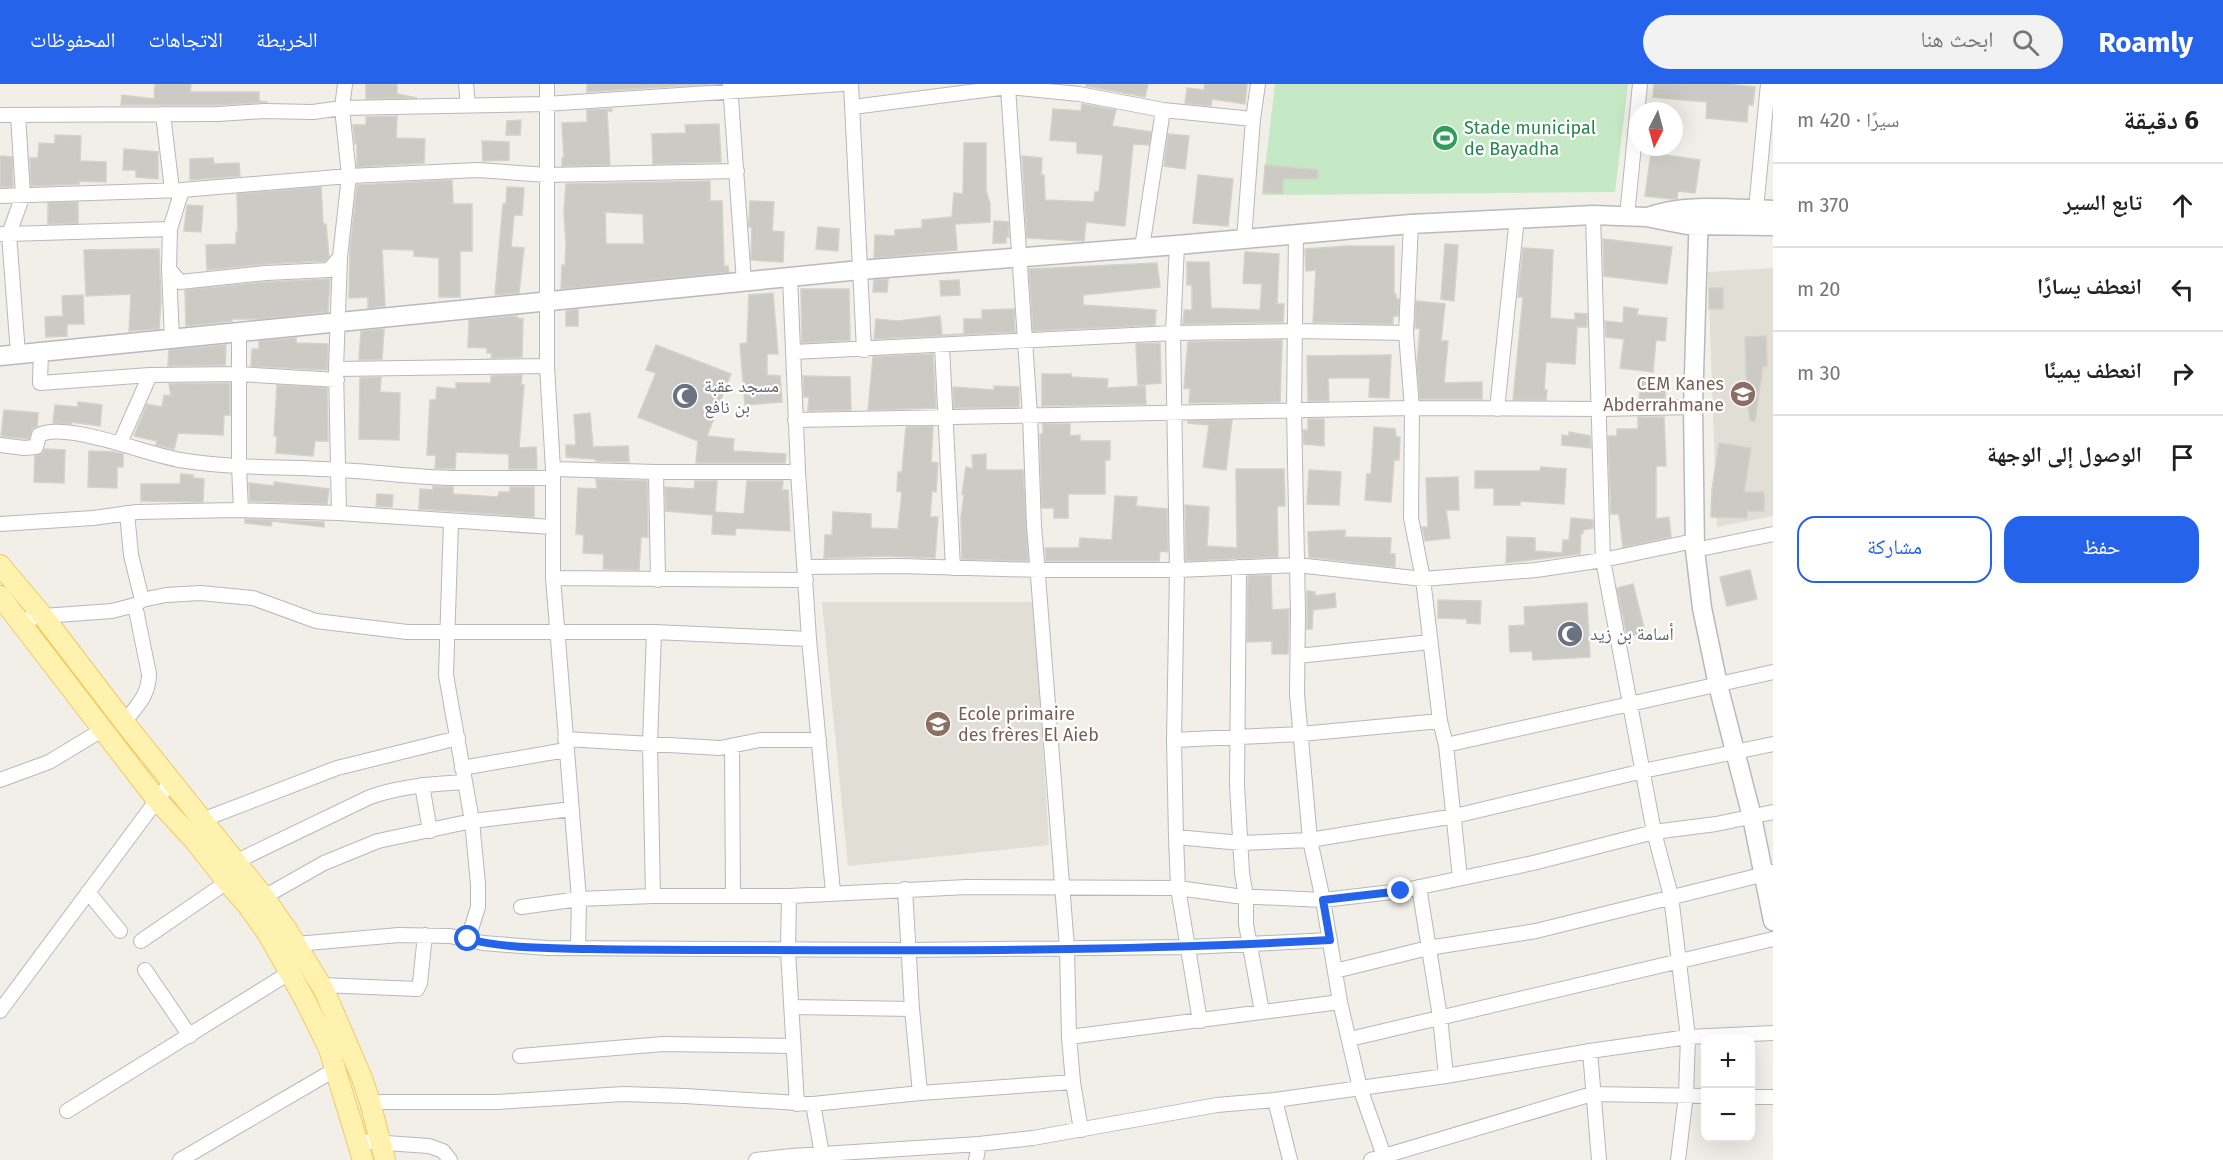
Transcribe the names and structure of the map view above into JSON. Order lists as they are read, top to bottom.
{
  "places": {
    "sports": ["Stade municipal de Bayadha"],
    "school or university": ["CEM Kanes Abderrahmane", "Ecole primaire des frères El Aieb"],
    "mosque": ["مسجد عقبة بن نافع", "أسامة بن زيد"]
  },
  "north": "bottom",
  "page": {
    "header": "Roamly",
    "search": "ابحث هنا",
    "nav": ["الخريطة", "الاتجاهات", "المحفوظات"],
    "heading": ["6 دقيقة", "سيرًا · 420 m"],
    "list": [
      ["تابع السير", "370 m"],
      ["انعطف يسارًا", "20 m"],
      ["انعطف يمينًا", "30 m"],
      "الوصول إلى الوجهة"
    ],
    "buttons": ["حفظ", "مشاركة"],
    "map_buttons": ["+", "−"]
  }
}
